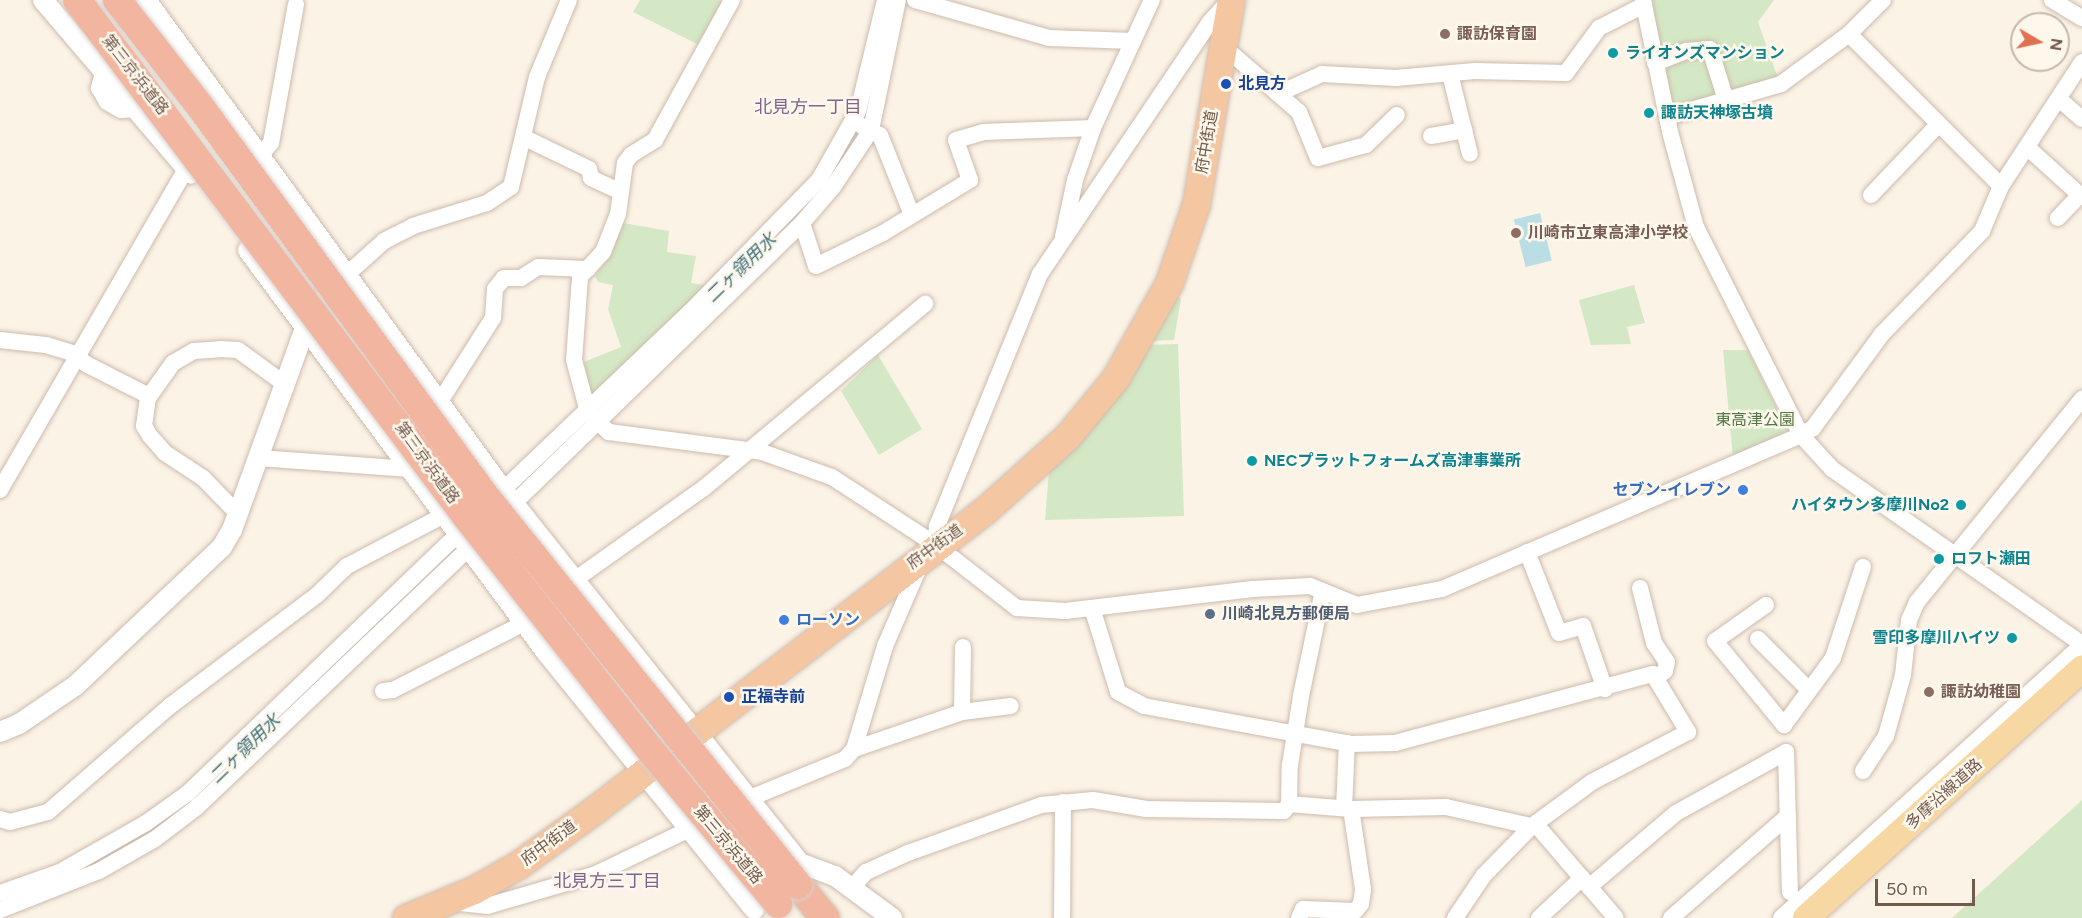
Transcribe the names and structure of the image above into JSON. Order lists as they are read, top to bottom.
{
  "streets": {
    "highway": ["第三京浜道路", "府中街道"],
    "main road": ["多摩沿線道路"]
  },
  "districts": ["北見方一丁目", "北見方三丁目"],
  "water": ["二ヶ領用水"],
  "parks": ["東高津公園"],
  "places": [
    "諏訪保育園",
    "ライオンズマンション",
    "北見方",
    "諏訪天神塚古墳",
    "川崎市立東高津小学校",
    "NECプラットフォームズ高津事業所",
    "セブン-イレブン",
    "ハイタウン多摩川No2",
    "ロフト瀬田",
    "川崎北見方郵便局",
    "ローソン",
    "雪印多摩川ハイツ",
    "諏訪幼稚園",
    "正福寺前"
  ],
  "scale_bar": "50 m",
  "north": "right"
}
